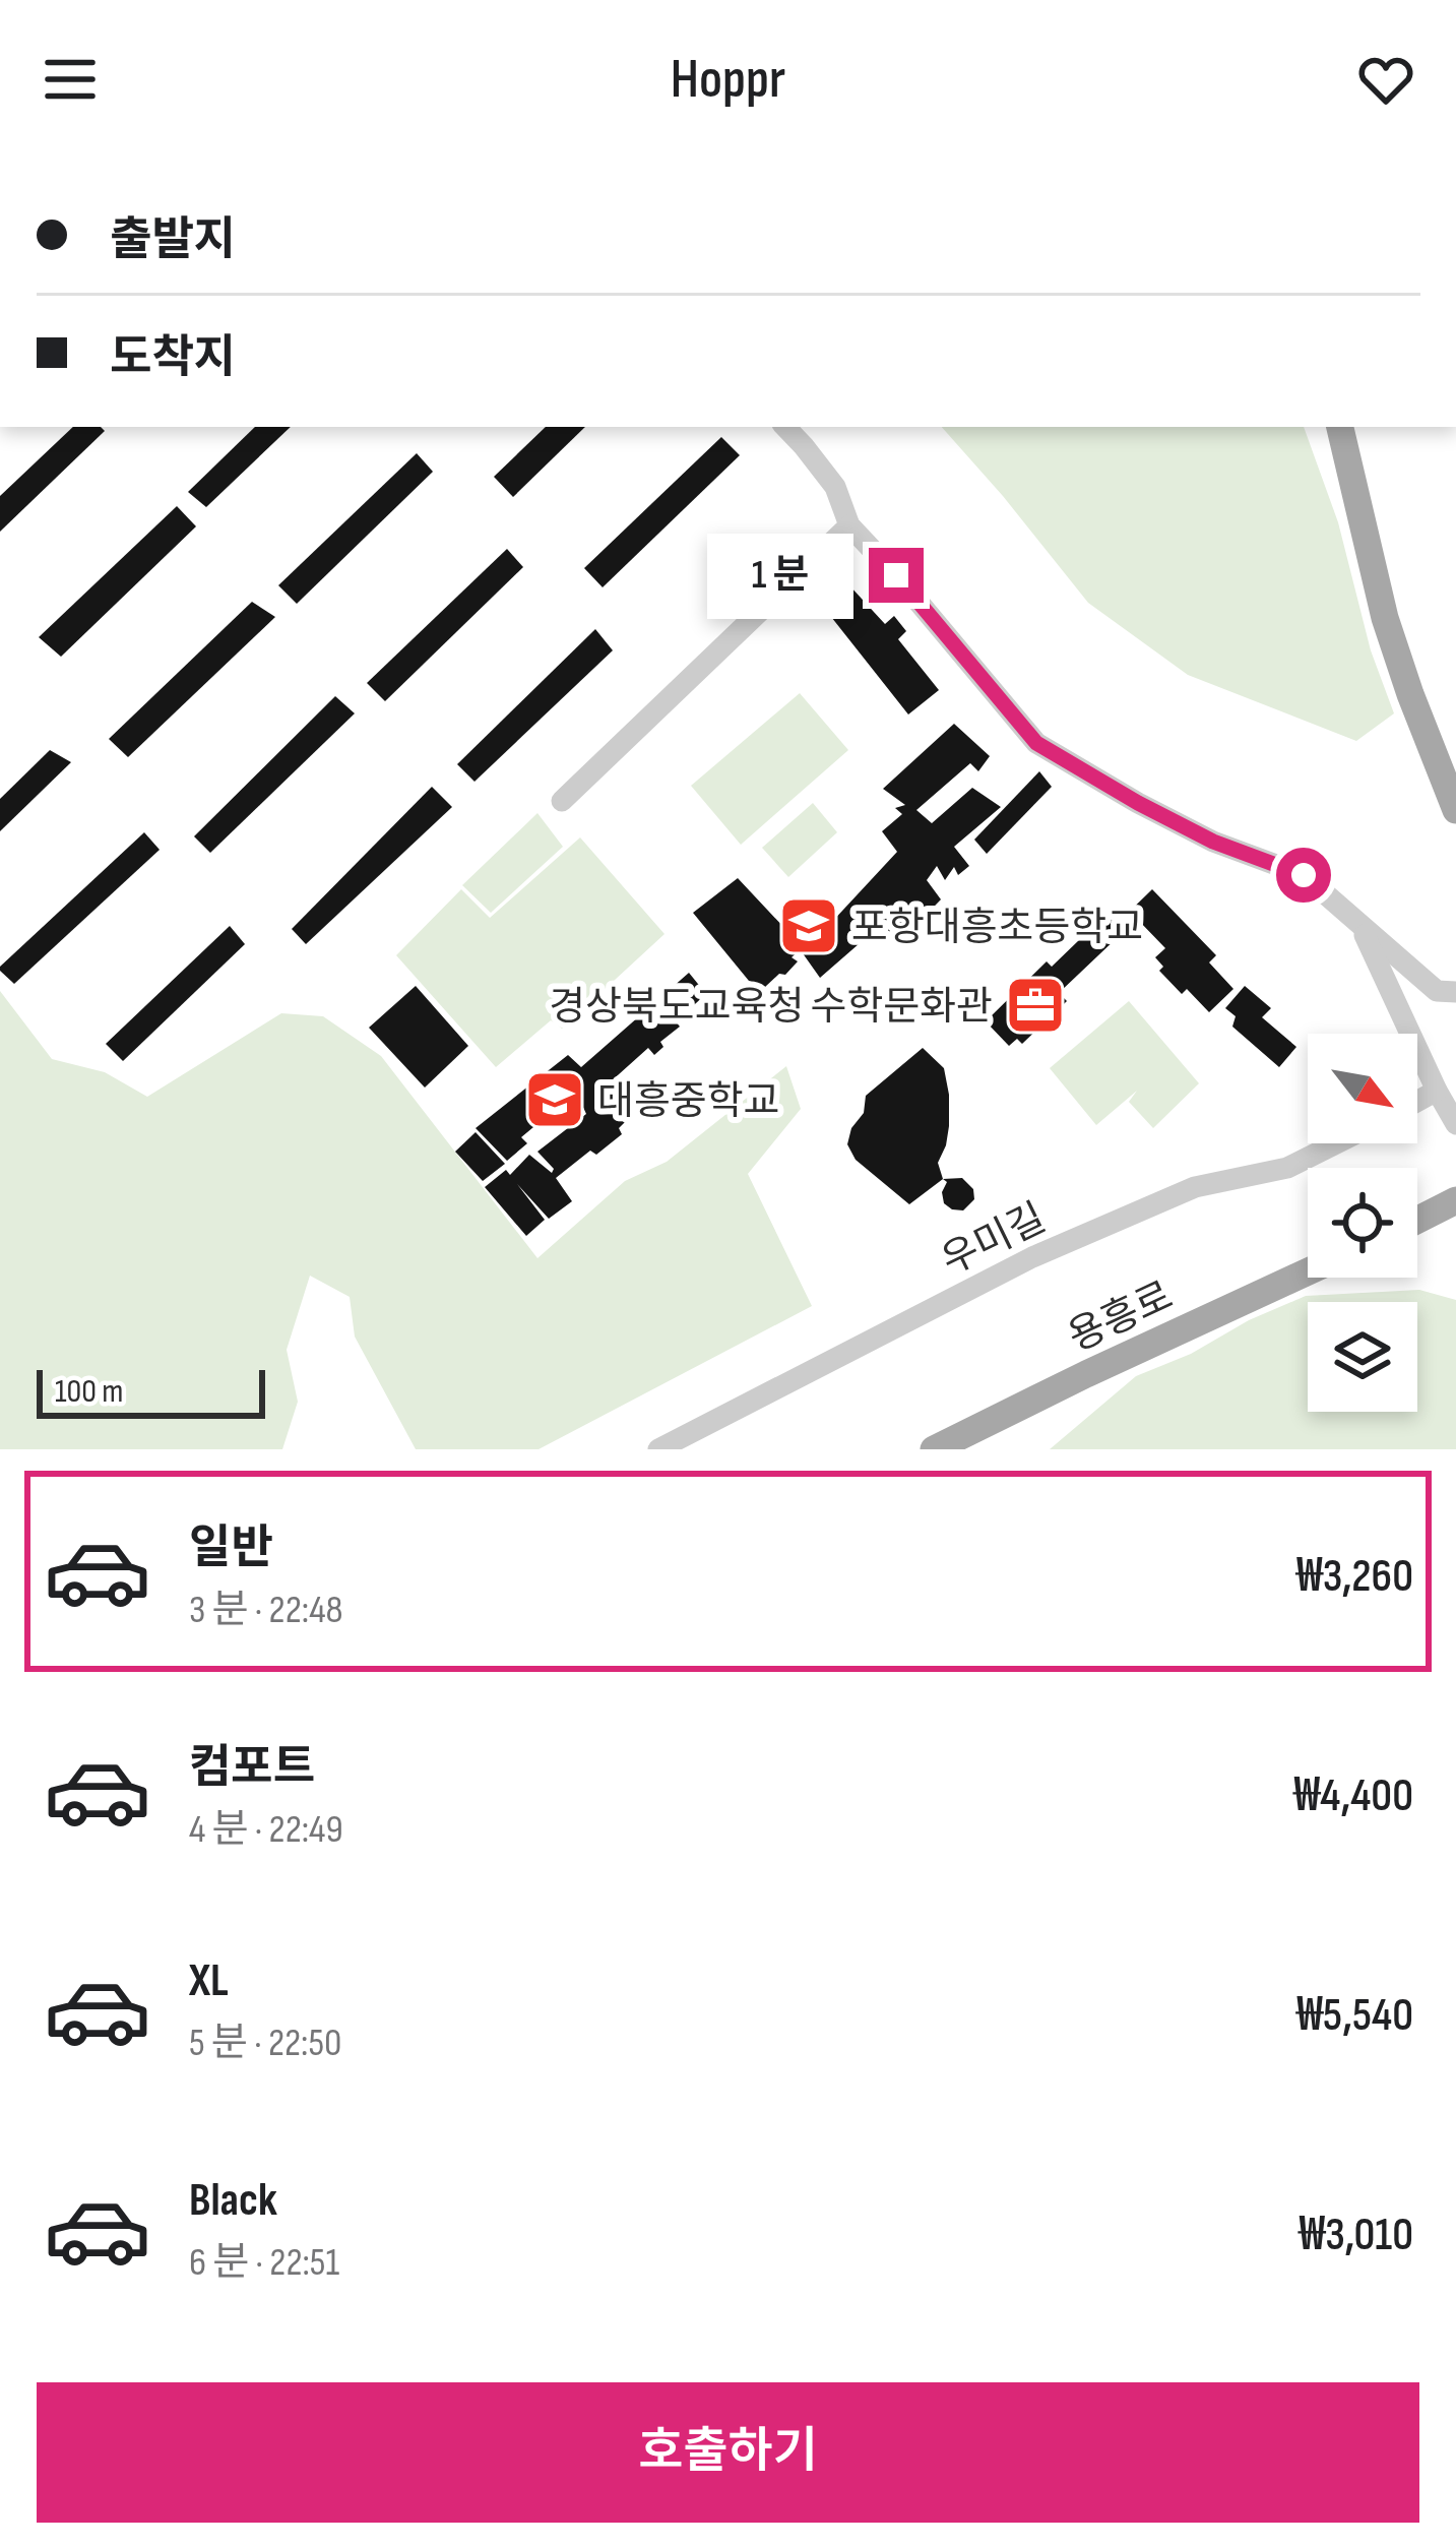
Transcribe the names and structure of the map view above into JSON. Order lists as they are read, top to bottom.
{
  "streets": {
    "main road": ["용흥로"],
    "street": ["우미길"]
  },
  "places": {
    "school or university": ["포항대흥초등학교", "대흥중학교"],
    "office": ["경상북도교육청 수학문화관"]
  },
  "scale_bar": "100 m",
  "north": "bottom right",
  "page": {
    "header": "Hoppr",
    "banner": ["출발지", "도착지"],
    "bubble": "1 분",
    "scale": "100 m",
    "list": [
      {
        "name": "일반",
        "note": "3 분 · 22:48",
        "value": "₩3,260"
      },
      {
        "name": "컴포트",
        "note": "4 분 · 22:49",
        "value": "₩4,400"
      },
      {
        "name": "XL",
        "note": "5 분 · 22:50",
        "value": "₩5,540"
      },
      {
        "name": "Black",
        "note": "6 분 · 22:51",
        "value": "₩3,010"
      }
    ],
    "buttons": "호출하기"
  }
}
